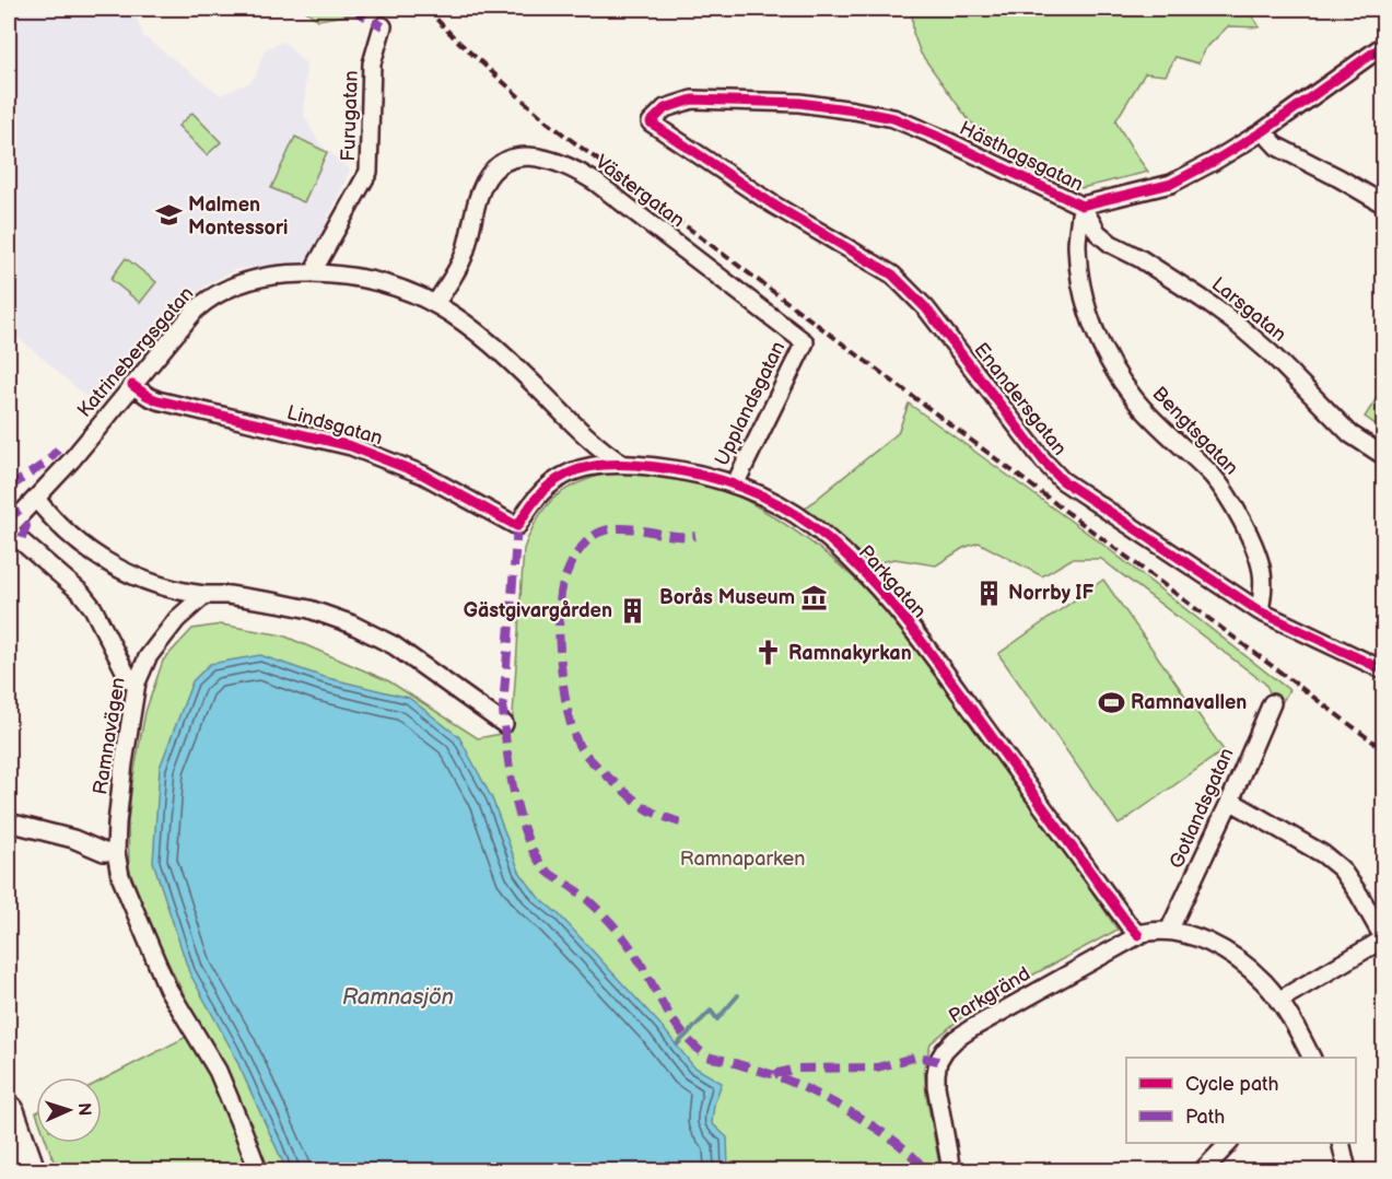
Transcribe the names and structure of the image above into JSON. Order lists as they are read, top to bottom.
{
  "streets": {
    "street": [
      "Furugatan",
      "Hästhagsgatan",
      "Västergatan",
      "Larsgatan",
      "Katrinebergsgatan",
      "Enandersgatan",
      "Upplandsgatan",
      "Lindsgatan",
      "Bengtsgatan",
      "Parkgatan",
      "Ramnavägen",
      "Gotlandsgatan",
      "Parkgränd"
    ]
  },
  "crossings": [
    ["Furugatan", "Katrinebergsgatan"],
    ["Hästhagsgatan", "Larsgatan"],
    ["Hästhagsgatan", "Enandersgatan"],
    ["Hästhagsgatan", "Bengtsgatan"],
    ["Västergatan", "Katrinebergsgatan"],
    ["Västergatan", "Upplandsgatan"],
    ["Larsgatan", "Bengtsgatan"],
    ["Katrinebergsgatan", "Lindsgatan"],
    ["Katrinebergsgatan", "Parkgatan"],
    ["Enandersgatan", "Bengtsgatan"],
    ["Upplandsgatan", "Parkgatan"],
    ["Lindsgatan", "Parkgatan"],
    ["Parkgatan", "Parkgränd"],
    ["Gotlandsgatan", "Parkgränd"]
  ],
  "water": ["Ramnasjön"],
  "parks": ["Ramnaparken"],
  "places": {
    "school or university": ["Malmen Montessori"],
    "building": ["Norrby IF", "Gästgivargården"],
    "museum": ["Borås Museum"],
    "church": ["Ramnakyrkan"],
    "sports": ["Ramnavallen"]
  },
  "legend": ["Cycle path", "Path"],
  "north": "right"
}
